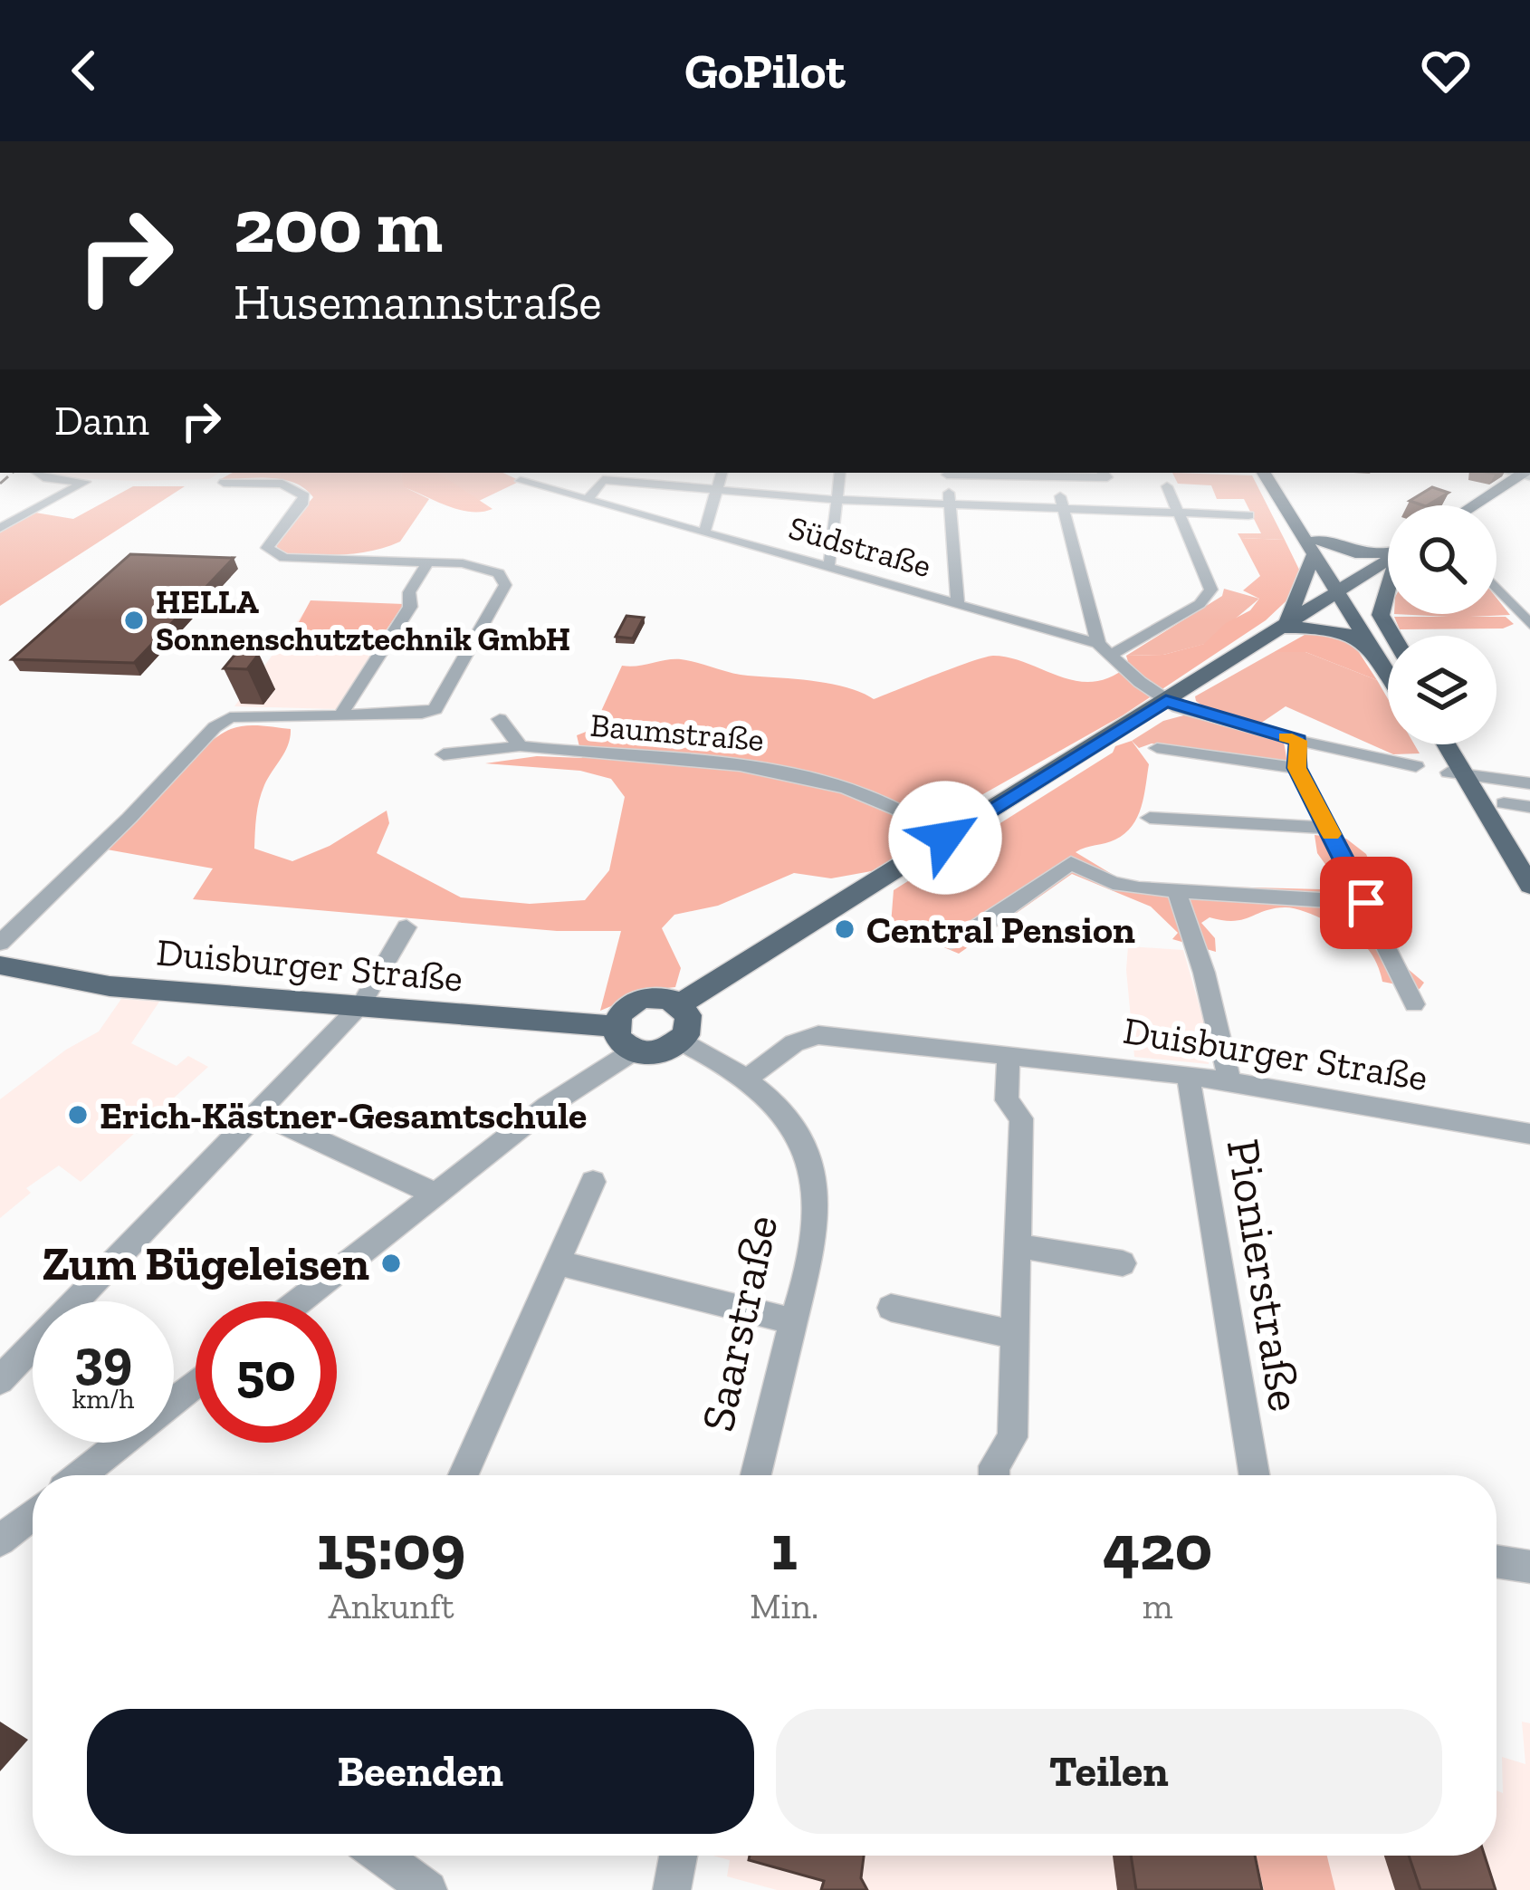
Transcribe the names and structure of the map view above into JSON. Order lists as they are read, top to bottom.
{
  "streets": {
    "main road": ["Duisburger Straße"],
    "street": [
      "Südstraße",
      "Baumstraße",
      "Pionierstraße",
      "Saarstraße"
    ]
  },
  "crossings": [
    ["Duisburger Straße", "Pionierstraße"],
    ["Duisburger Straße", "Saarstraße"]
  ],
  "places": [
    "HELLA Sonnenschutztechnik GmbH",
    "Central Pension",
    "Erich-Kästner-Gesamtschule",
    "Zum Bügeleisen"
  ],
  "page": {
    "header": "GoPilot",
    "turn": ["200 m", "Husemannstraße"],
    "then": "Dann",
    "speed": "39 km/h",
    "limit": "50",
    "eta": [
      "15:09",
      "Ankunft",
      "1",
      "Min.",
      "420",
      "m"
    ],
    "buttons": ["Beenden", "Teilen"]
  }
}
